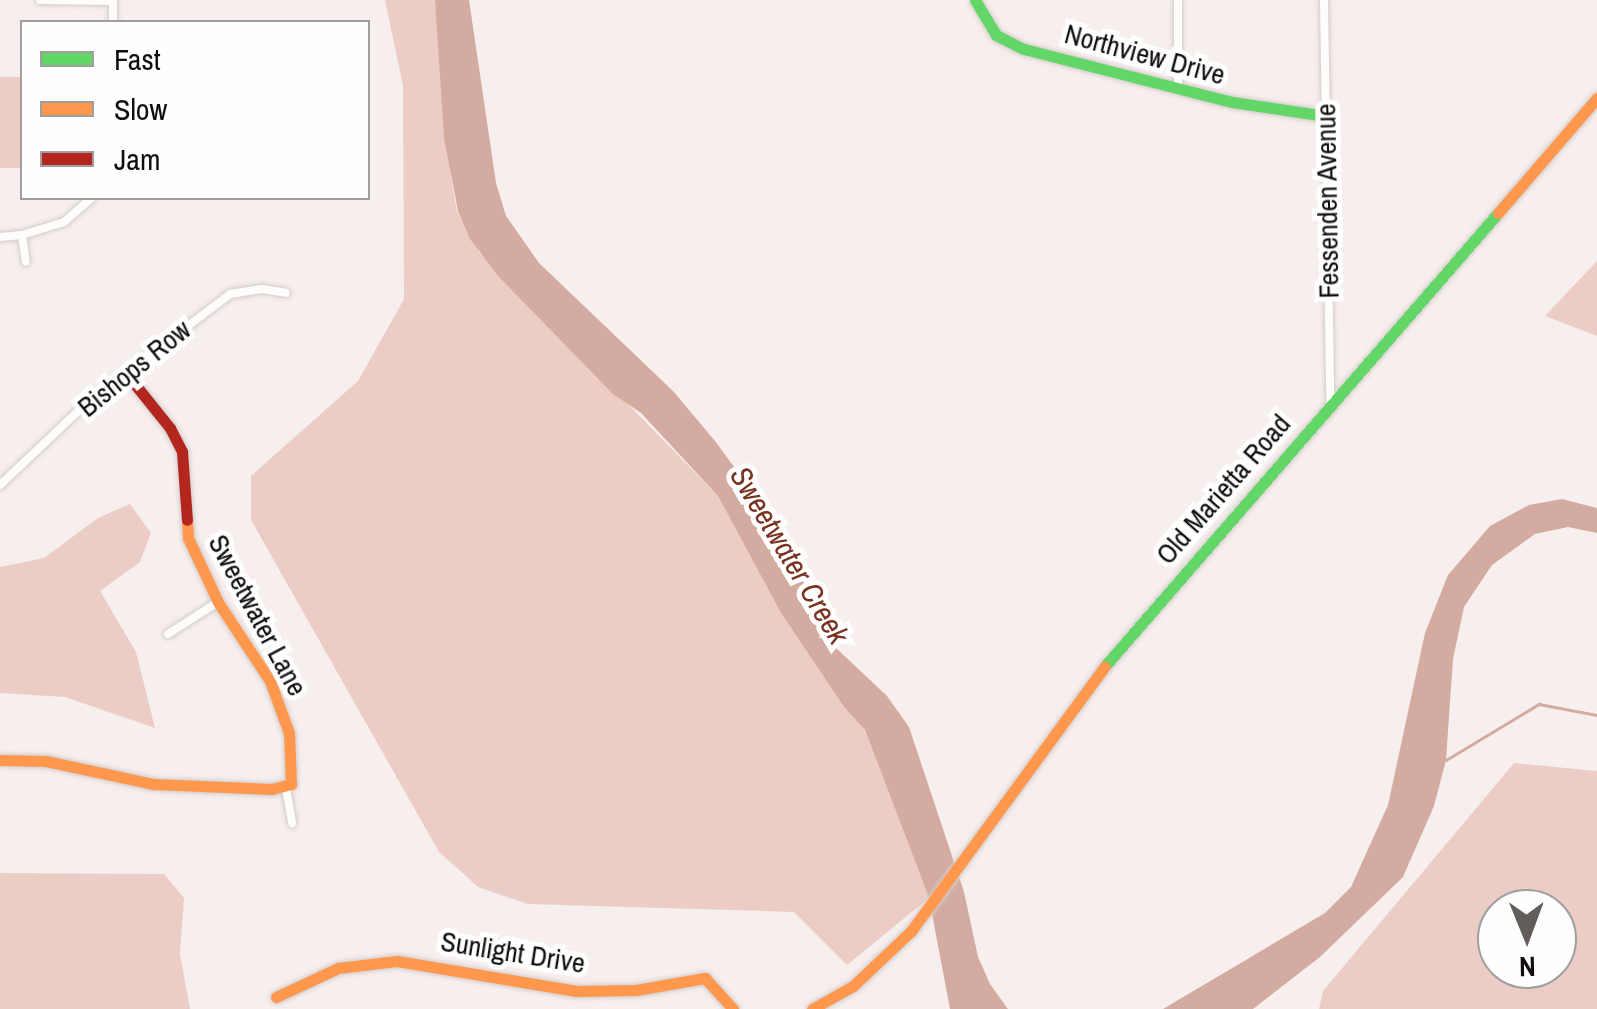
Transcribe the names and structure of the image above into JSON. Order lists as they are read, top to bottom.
{
  "streets": {
    "street": [
      "Northview Drive",
      "Fessenden Avenue",
      "Bishops Row",
      "Old Marietta Road",
      "Sweetwater Lane",
      "Sunlight Drive"
    ]
  },
  "crossings": [
    ["Northview Drive", "Fessenden Avenue"],
    ["Fessenden Avenue", "Old Marietta Road"],
    ["Bishops Row", "Sweetwater Lane"]
  ],
  "water": ["Sweetwater Creek"],
  "legend": ["Fast", "Slow", "Jam"],
  "north": "bottom"
}
